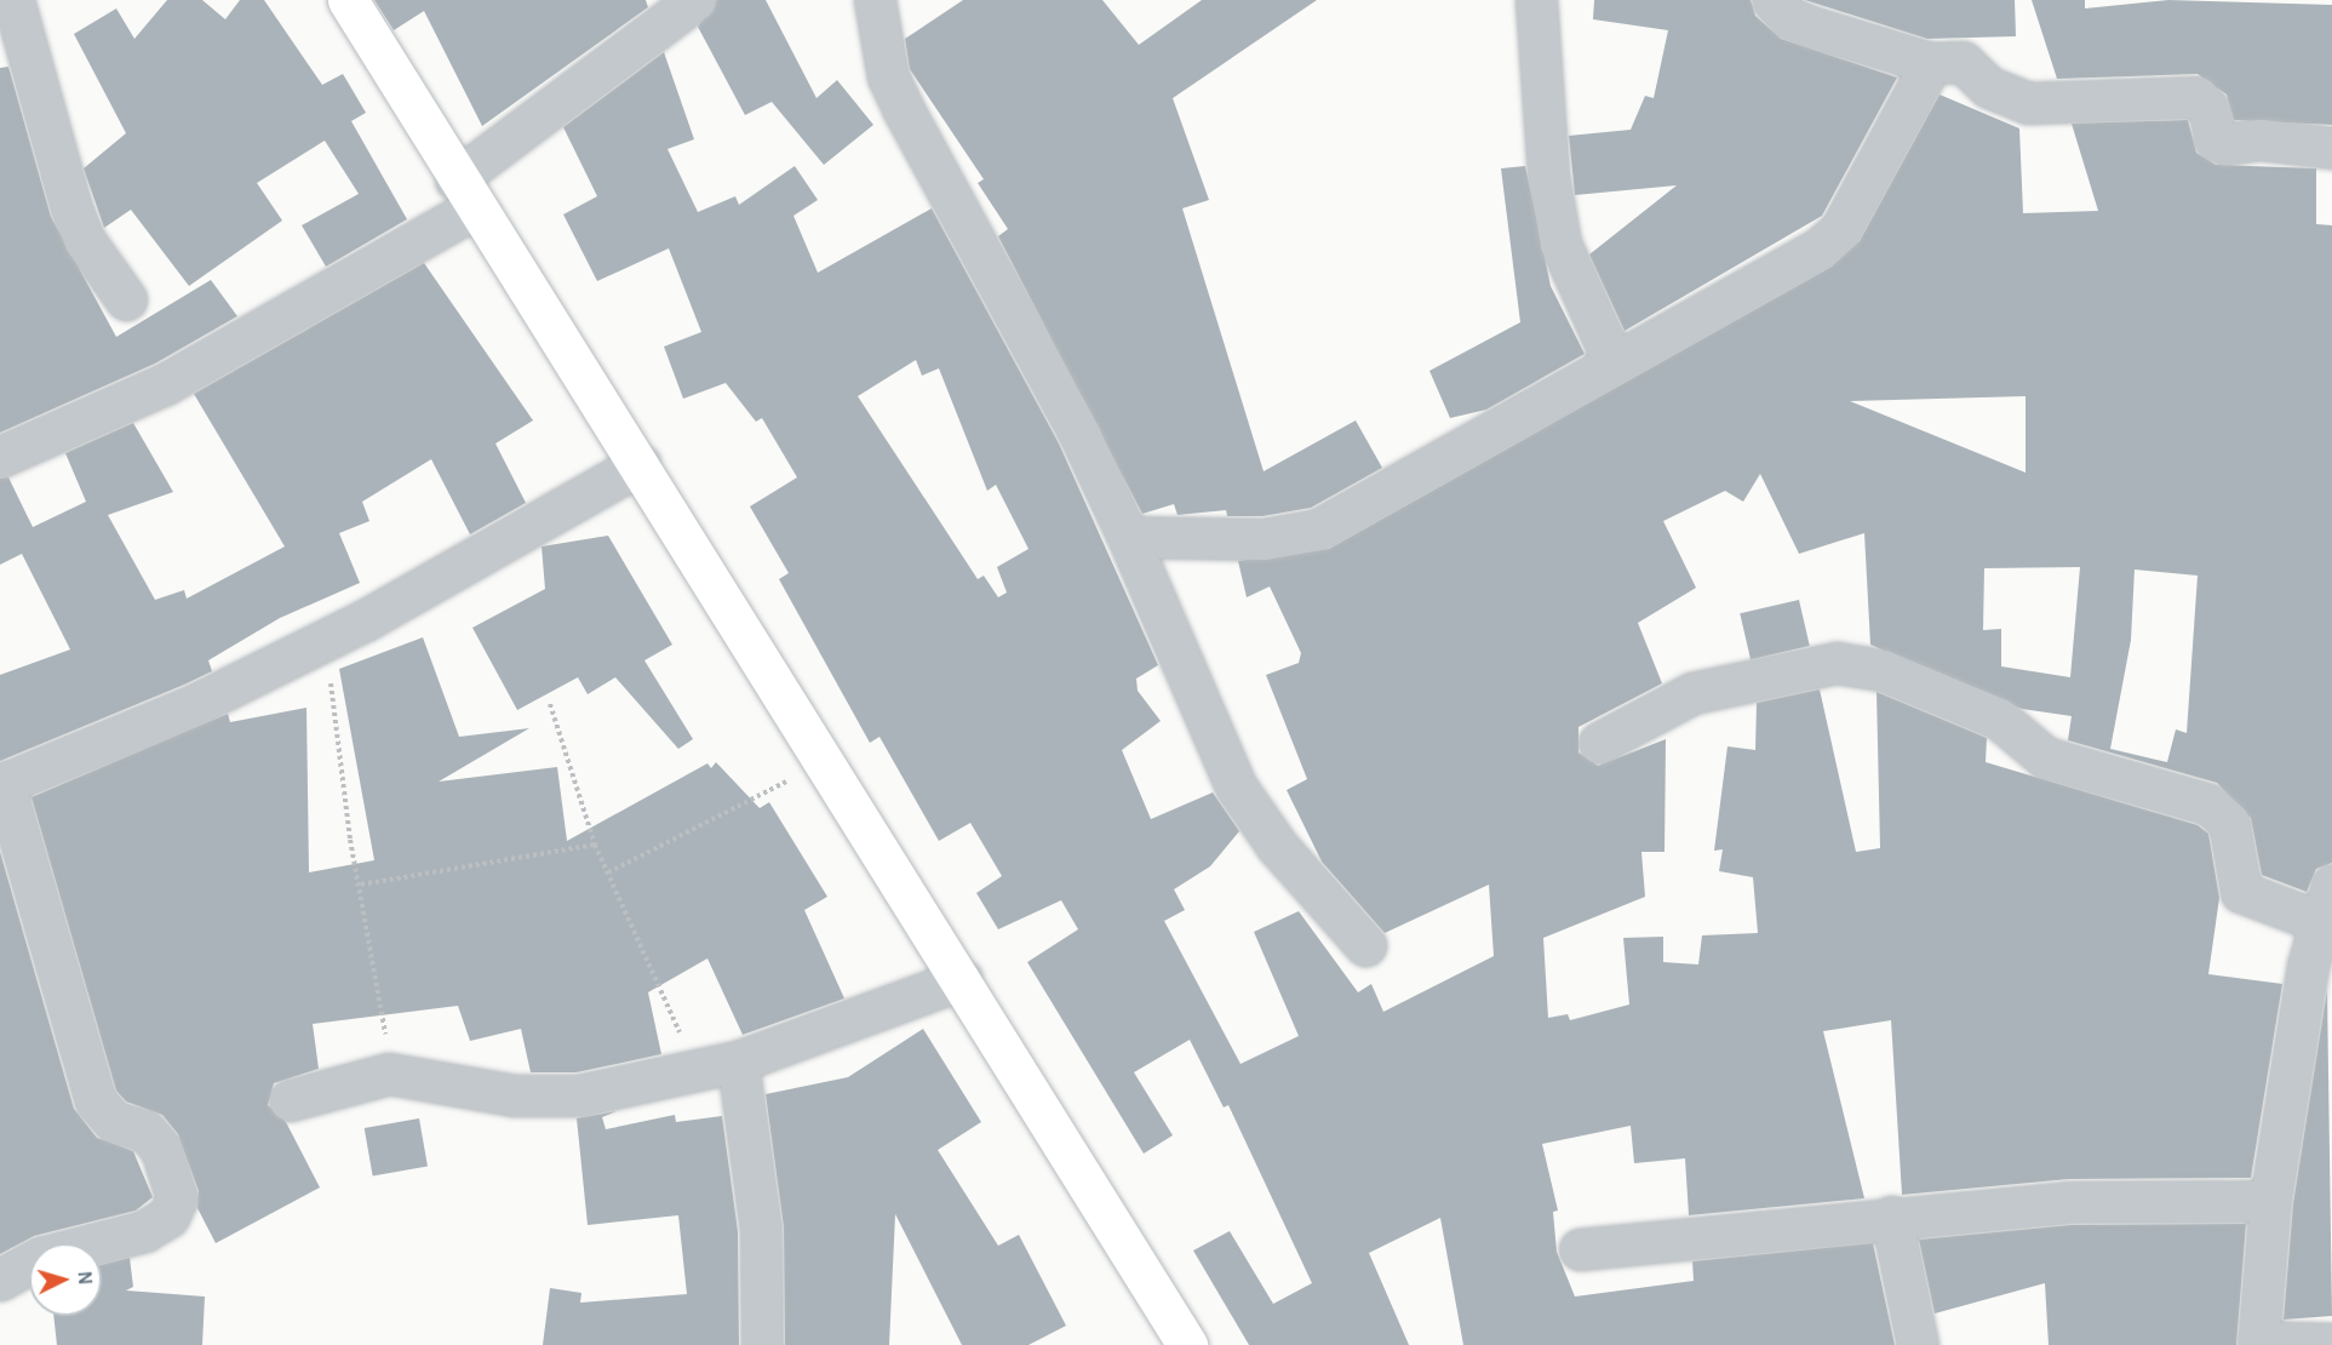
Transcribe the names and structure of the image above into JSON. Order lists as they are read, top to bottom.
{
  "north": "right"
}
